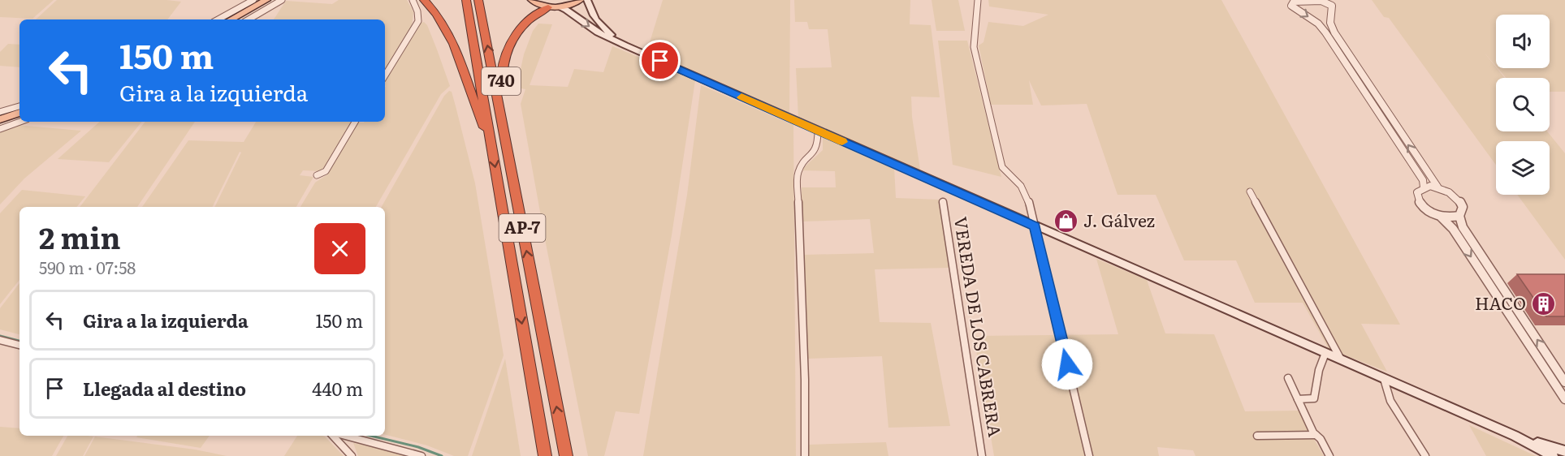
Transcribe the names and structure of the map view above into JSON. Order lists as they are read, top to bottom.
{
  "streets": {
    "highway": ["740", "AP-7"],
    "street": ["VEREDA DE LOS CABRERA"]
  },
  "crossings": [
    ["740", "AP-7"]
  ],
  "places": {
    "shop": ["J. Gálvez"],
    "building": ["HACO"]
  },
  "page": {
    "turn": ["150 m", "Gira a la izquierda"],
    "heading": ["2 min", "590 m · 07:58"],
    "list": [
      {
        "name": "Gira a la izquierda",
        "value": "150 m"
      },
      {
        "name": "Llegada al destino",
        "value": "440 m"
      }
    ]
  }
}
